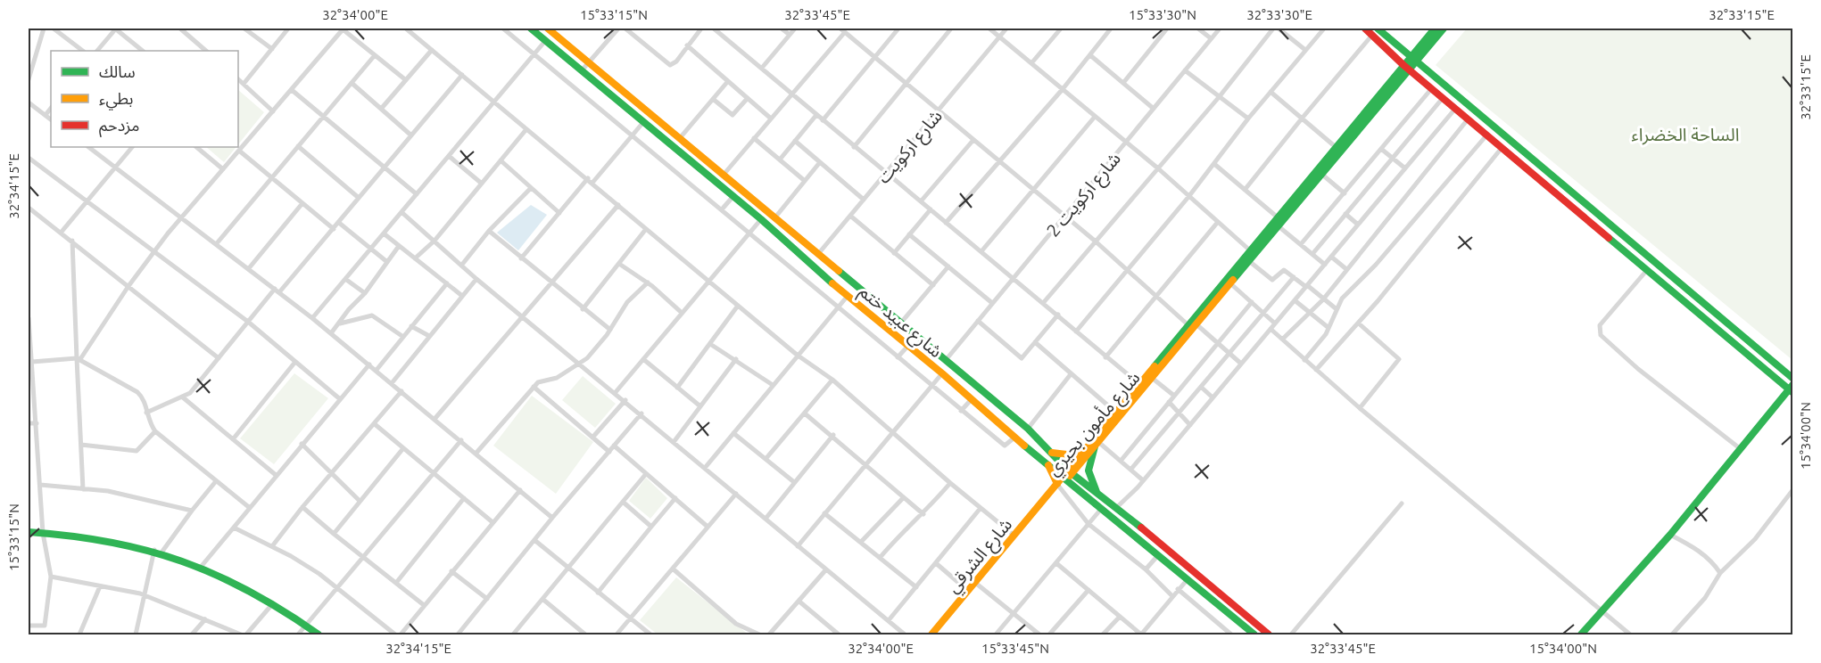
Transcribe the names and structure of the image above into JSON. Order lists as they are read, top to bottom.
{
  "streets": {
    "street": [
      "شارع اركويت",
      "شارع اركويت 2",
      "شارع عبيد ختم",
      "شارع مأمون بحيري",
      "شارع الشرقي"
    ]
  },
  "crossings": [
    ["شارع اركويت", "شارع عبيد ختم"],
    ["شارع اركويت 2", "شارع عبيد ختم"],
    ["شارع عبيد ختم", "شارع مأمون بحيري"],
    ["شارع مأمون بحيري", "شارع الشرقي"]
  ],
  "parks": ["الساحة الخضراء"],
  "legend": ["سالك", "بطيء", "مزدحم"],
  "coordinates": [
    "32°34'00\"E",
    "15°33'15\"N",
    "32°33'45\"E",
    "15°33'30\"N",
    "32°33'30\"E",
    "32°33'15\"E",
    "32°34'15\"E",
    "15°34'00\"N",
    "15°33'45\"N"
  ]
}
